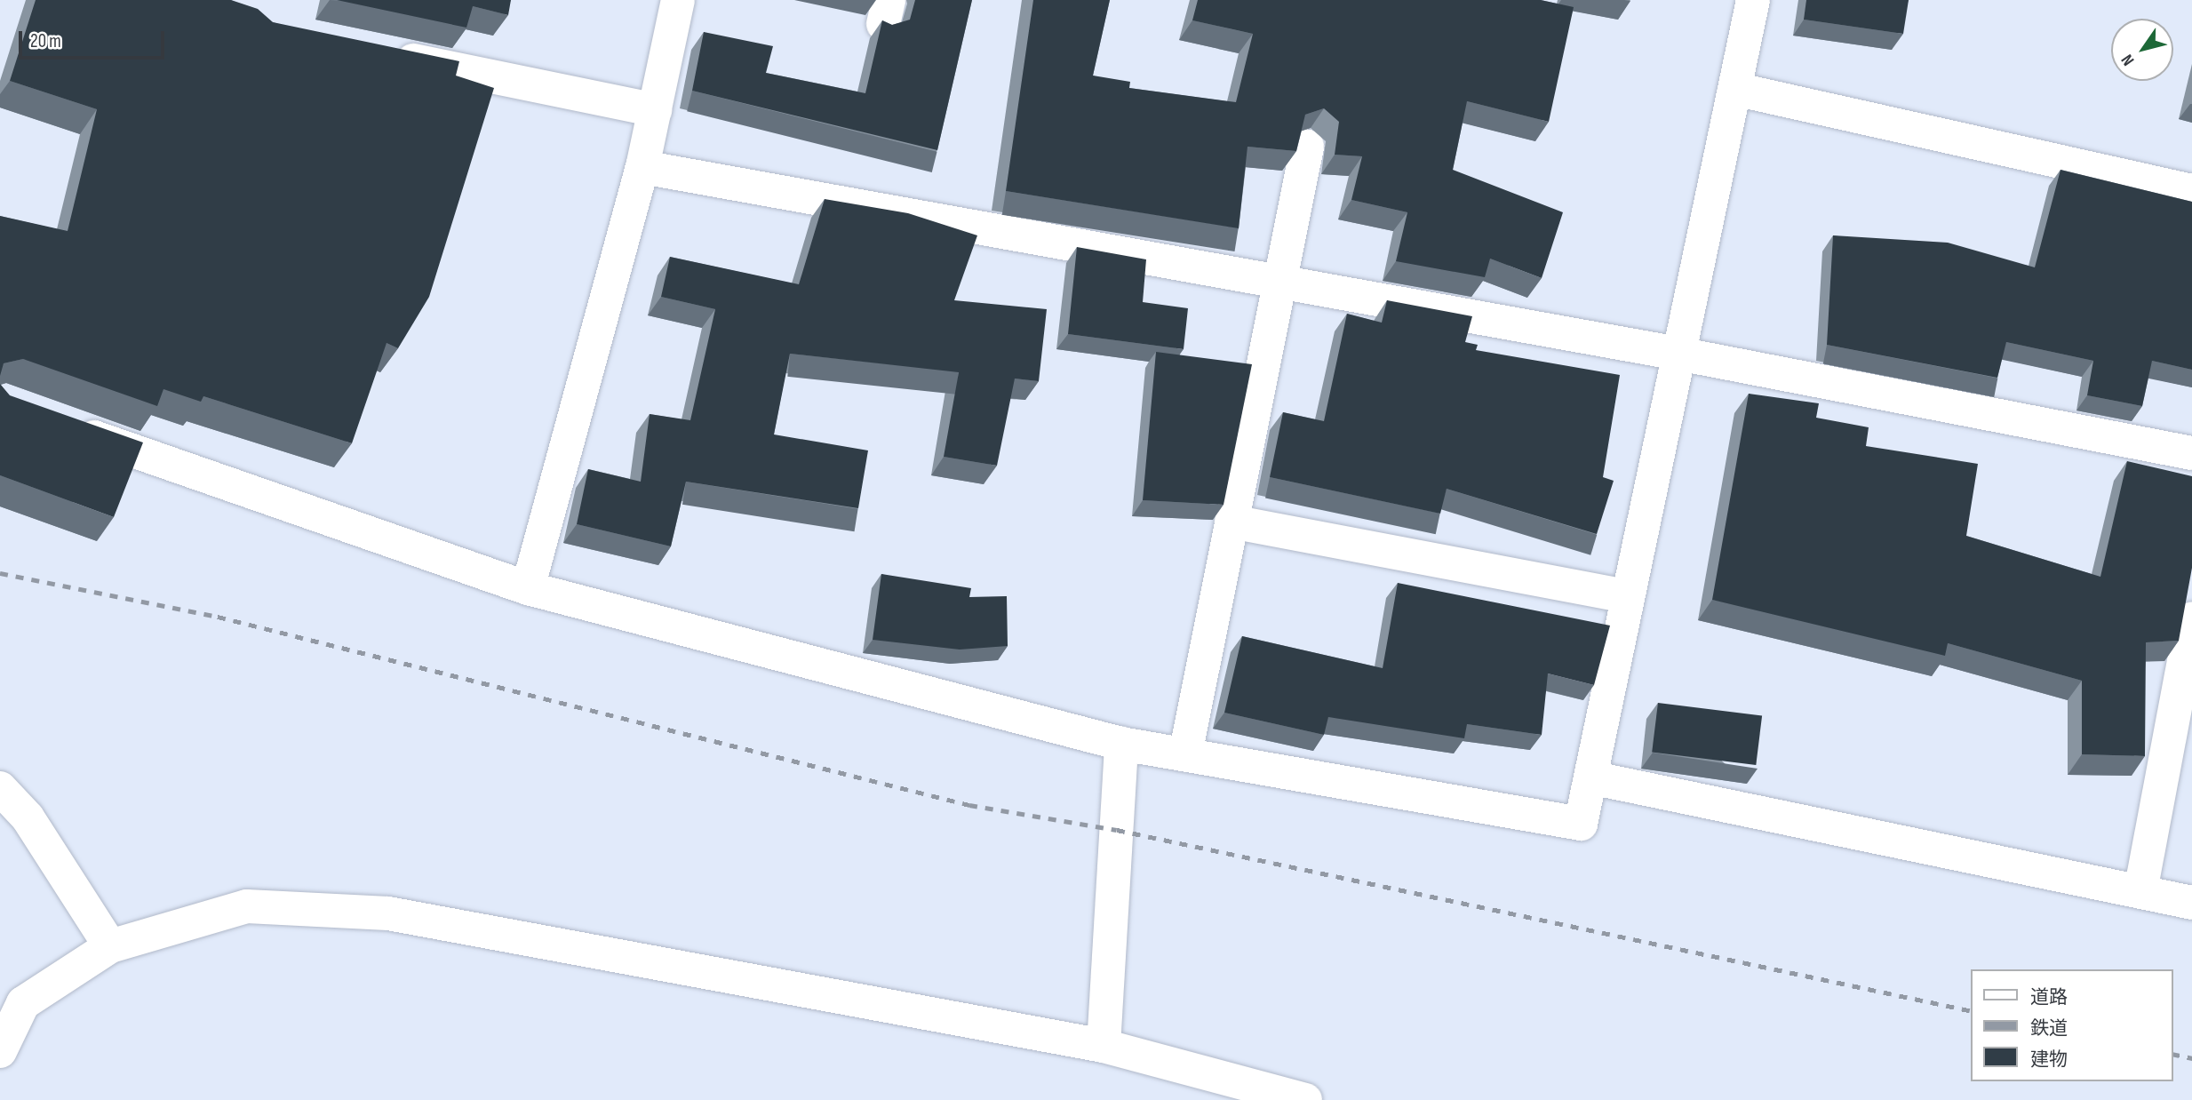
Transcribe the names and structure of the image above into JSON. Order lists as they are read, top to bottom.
{
  "legend": ["道路", "鉄道", "建物"],
  "scale_bar": "20 m",
  "north": "bottom left"
}
